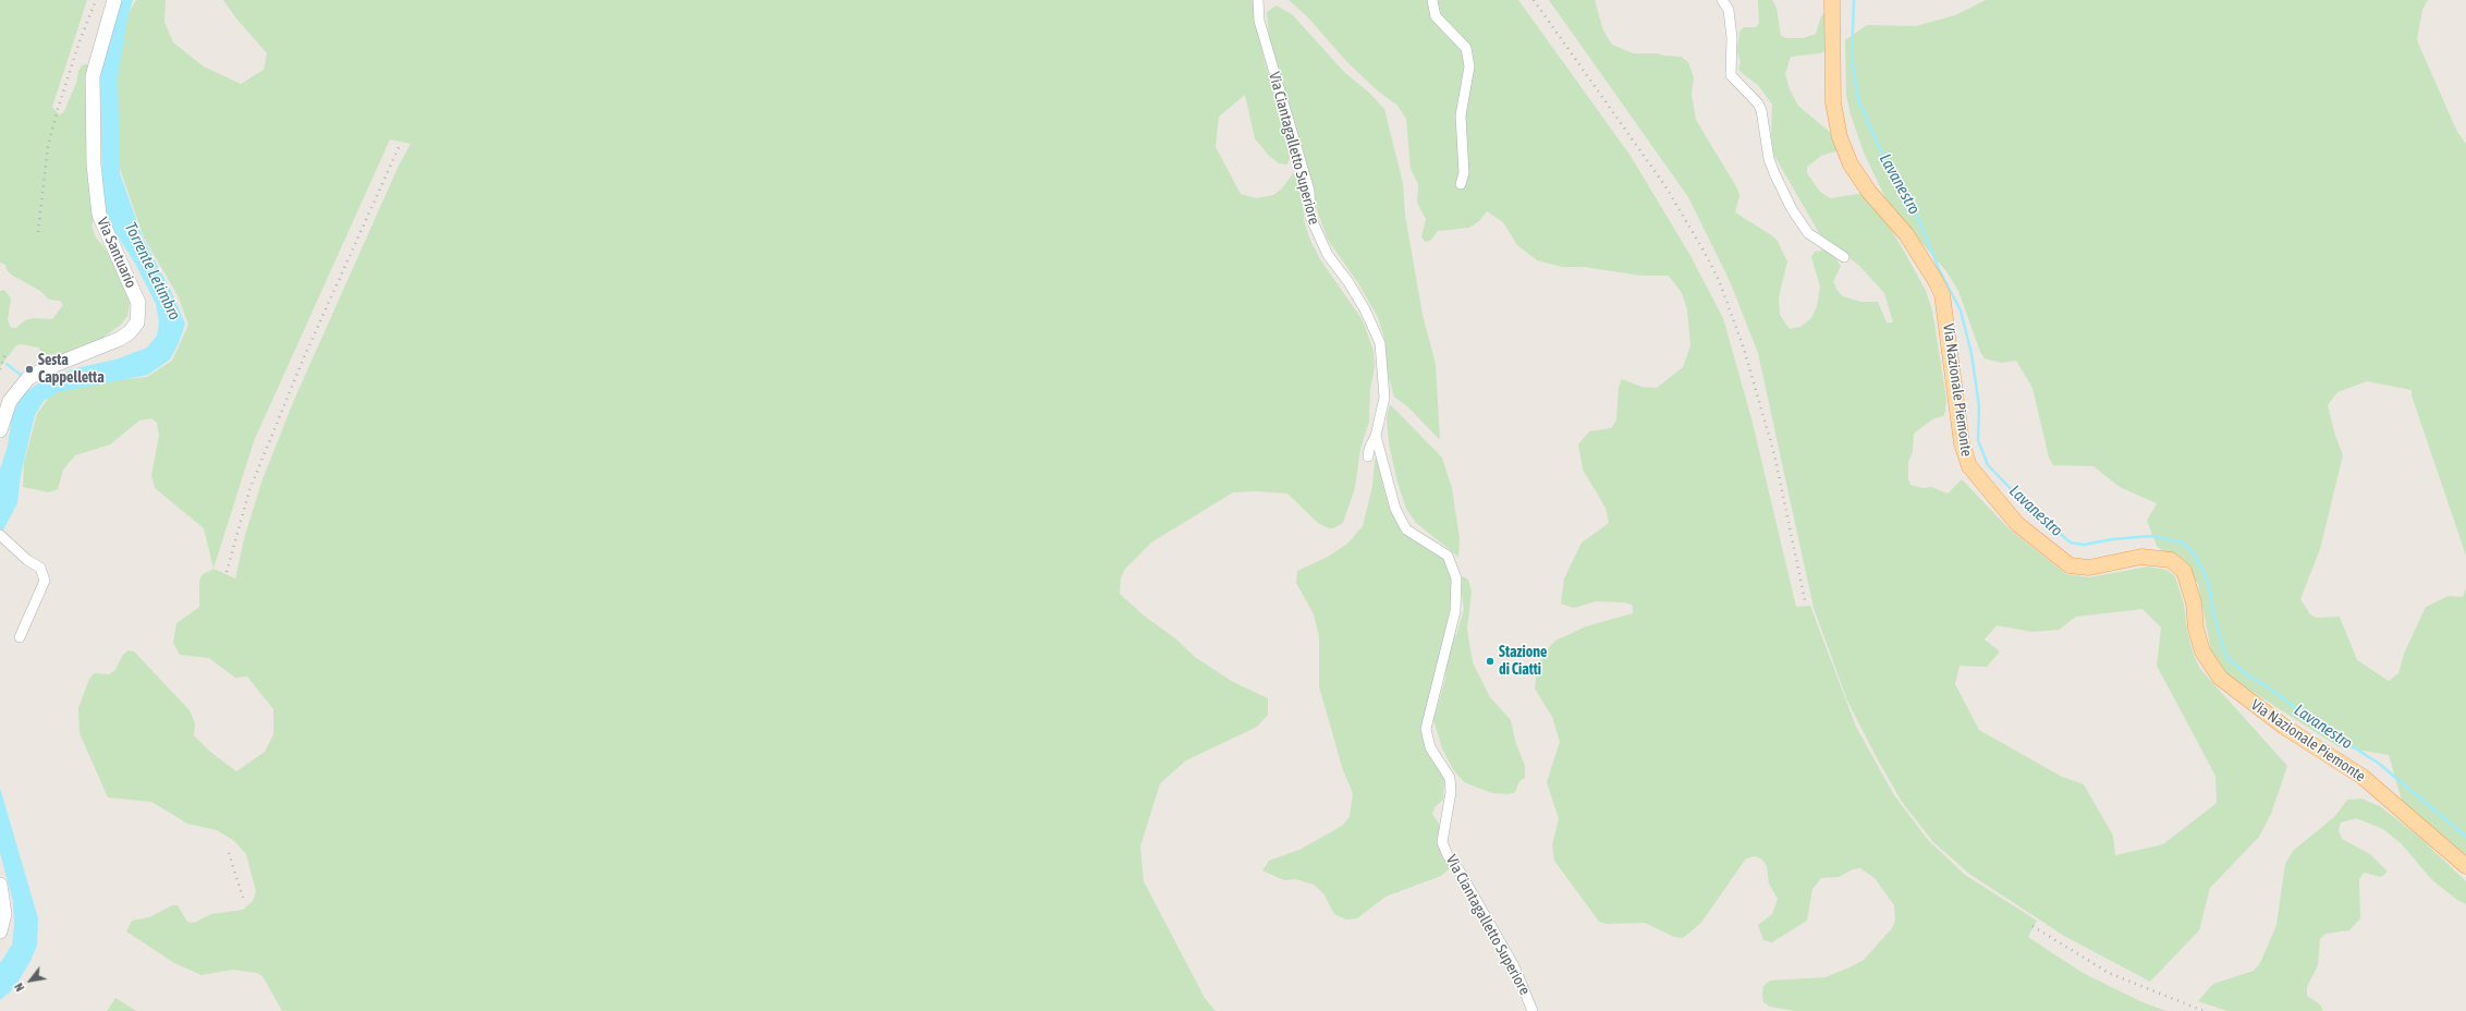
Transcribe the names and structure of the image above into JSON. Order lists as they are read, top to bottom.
{
  "streets": {
    "main road": ["Via Santuario", "Via Nazionale Piemonte"],
    "street": ["Via Ciantagalletto Superiore"]
  },
  "water": ["Lavanestro", "Torrente Letimbro"],
  "places": ["Sesta Cappelletta", "Stazione di Ciatti"],
  "north": "bottom left"
}
